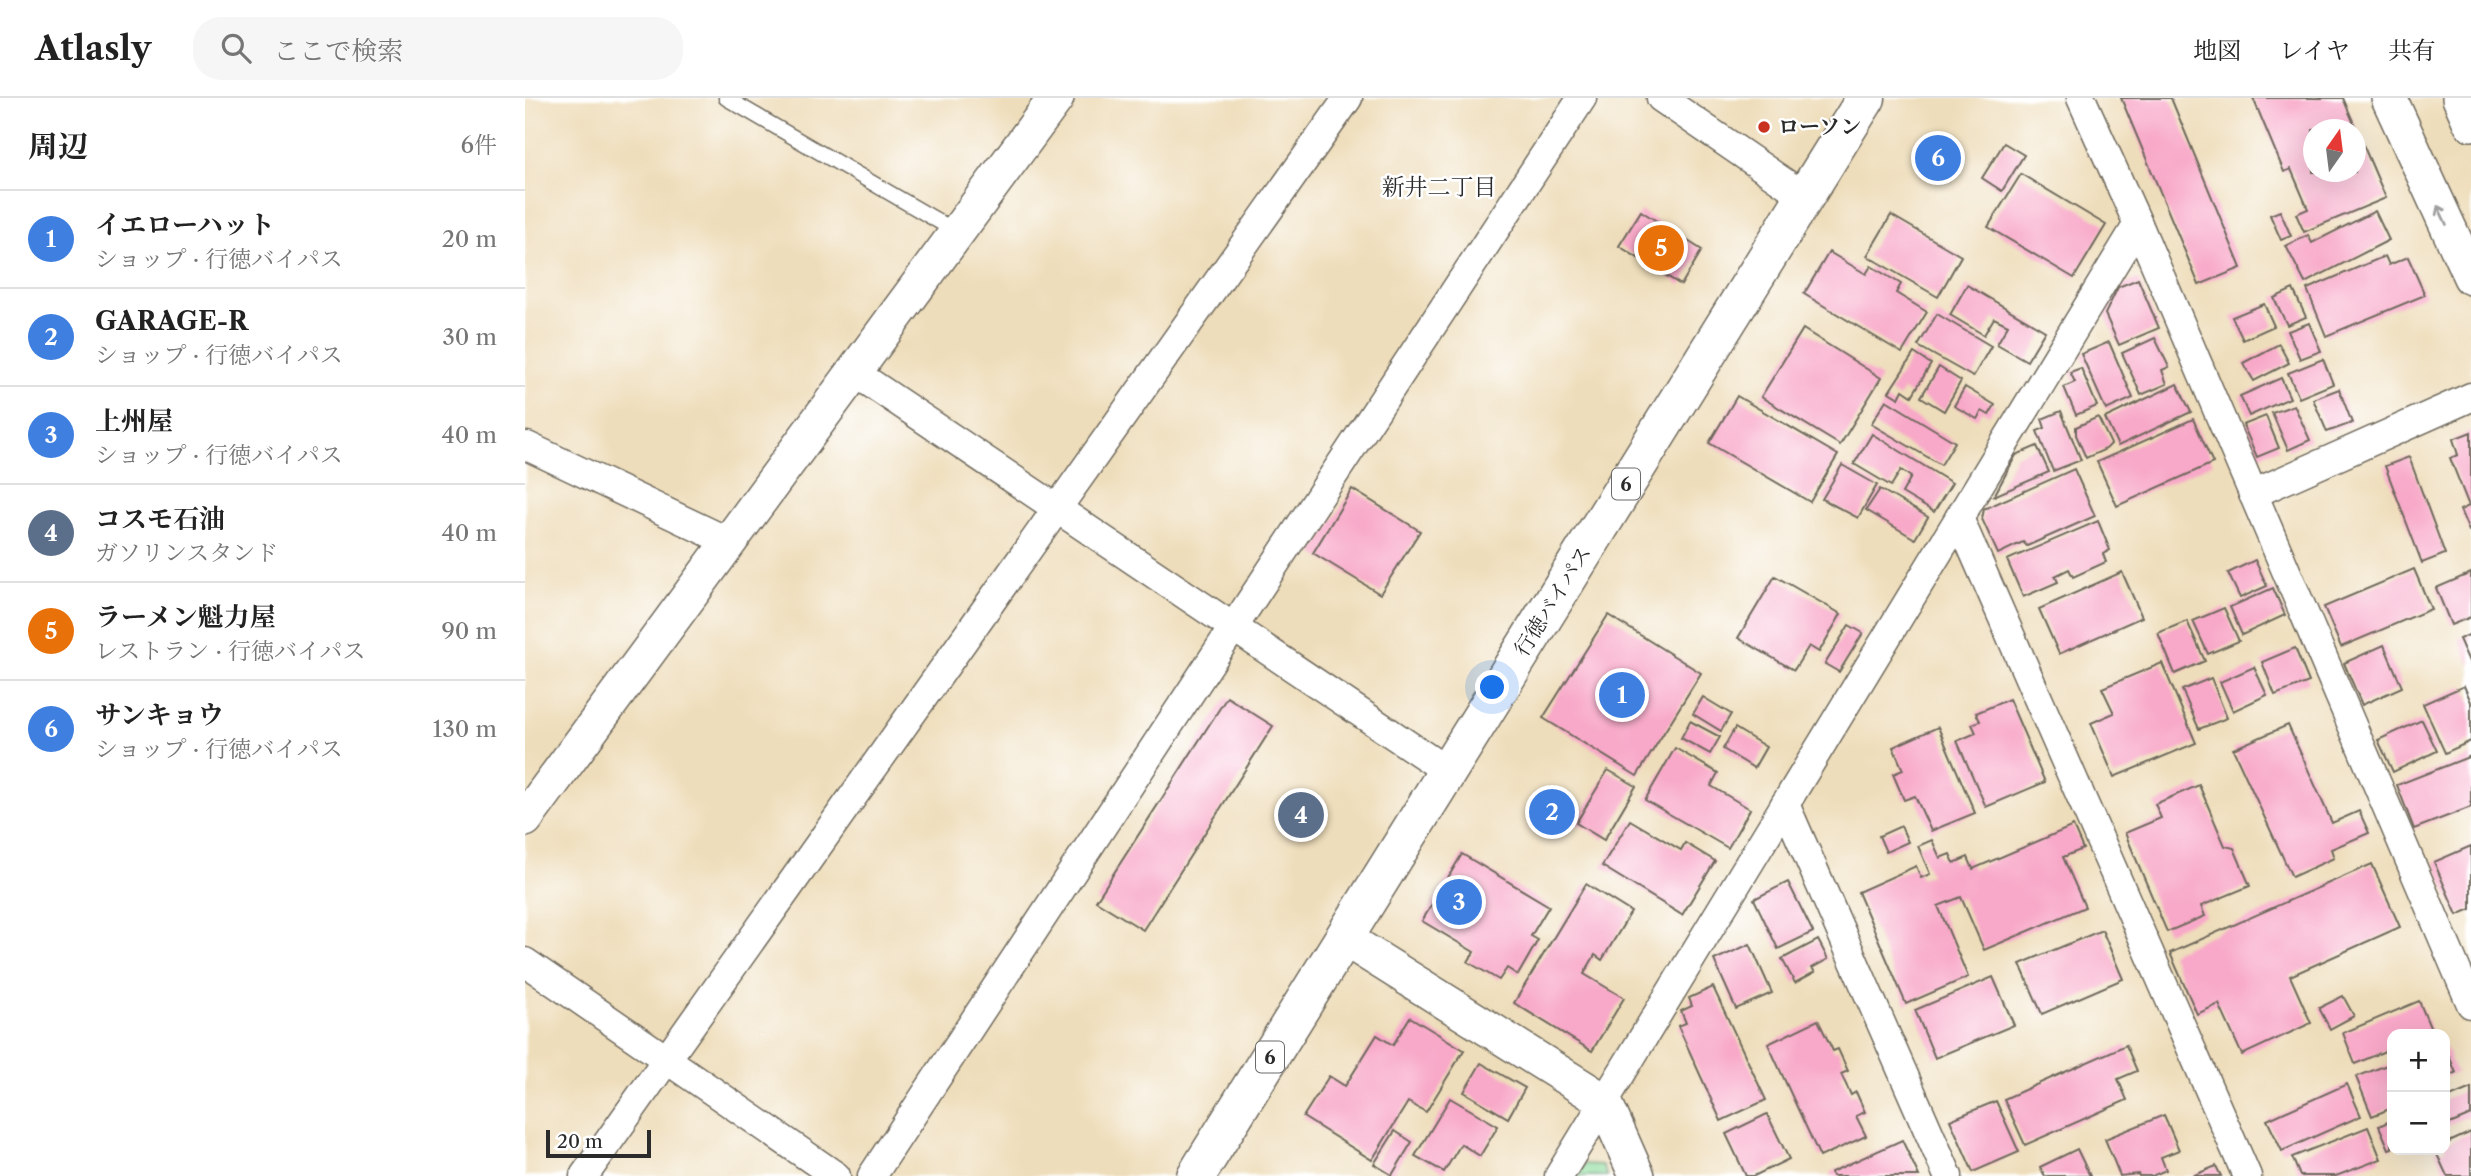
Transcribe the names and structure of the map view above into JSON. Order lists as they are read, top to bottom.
{
  "streets": {
    "main road": ["6", "行徳バイパス"]
  },
  "districts": ["新井二丁目"],
  "places": ["ローソン"],
  "scale_bar": "20 m",
  "north": "top",
  "page": {
    "header": "Atlasly",
    "search": "ここで検索",
    "nav": ["地図", "レイヤ", "共有"],
    "heading": ["周辺", "6件"],
    "pins": [
      "6",
      "5",
      "1",
      "2",
      "4",
      "3"
    ],
    "list": [
      {
        "mark": "1",
        "name": "イエローハット",
        "note": "ショップ · 行徳バイパス",
        "value": "20 m"
      },
      {
        "mark": "2",
        "name": "GARAGE-R",
        "note": "ショップ · 行徳バイパス",
        "value": "30 m"
      },
      {
        "mark": "3",
        "name": "上州屋",
        "note": "ショップ · 行徳バイパス",
        "value": "40 m"
      },
      {
        "mark": "4",
        "name": "コスモ石油",
        "note": "ガソリンスタンド",
        "value": "40 m"
      },
      {
        "mark": "5",
        "name": "ラーメン魁力屋",
        "note": "レストラン · 行徳バイパス",
        "value": "90 m"
      },
      {
        "mark": "6",
        "name": "サンキョウ",
        "note": "ショップ · 行徳バイパス",
        "value": "130 m"
      }
    ],
    "map_buttons": ["+", "−"],
    "scale": "20 m"
  }
}
